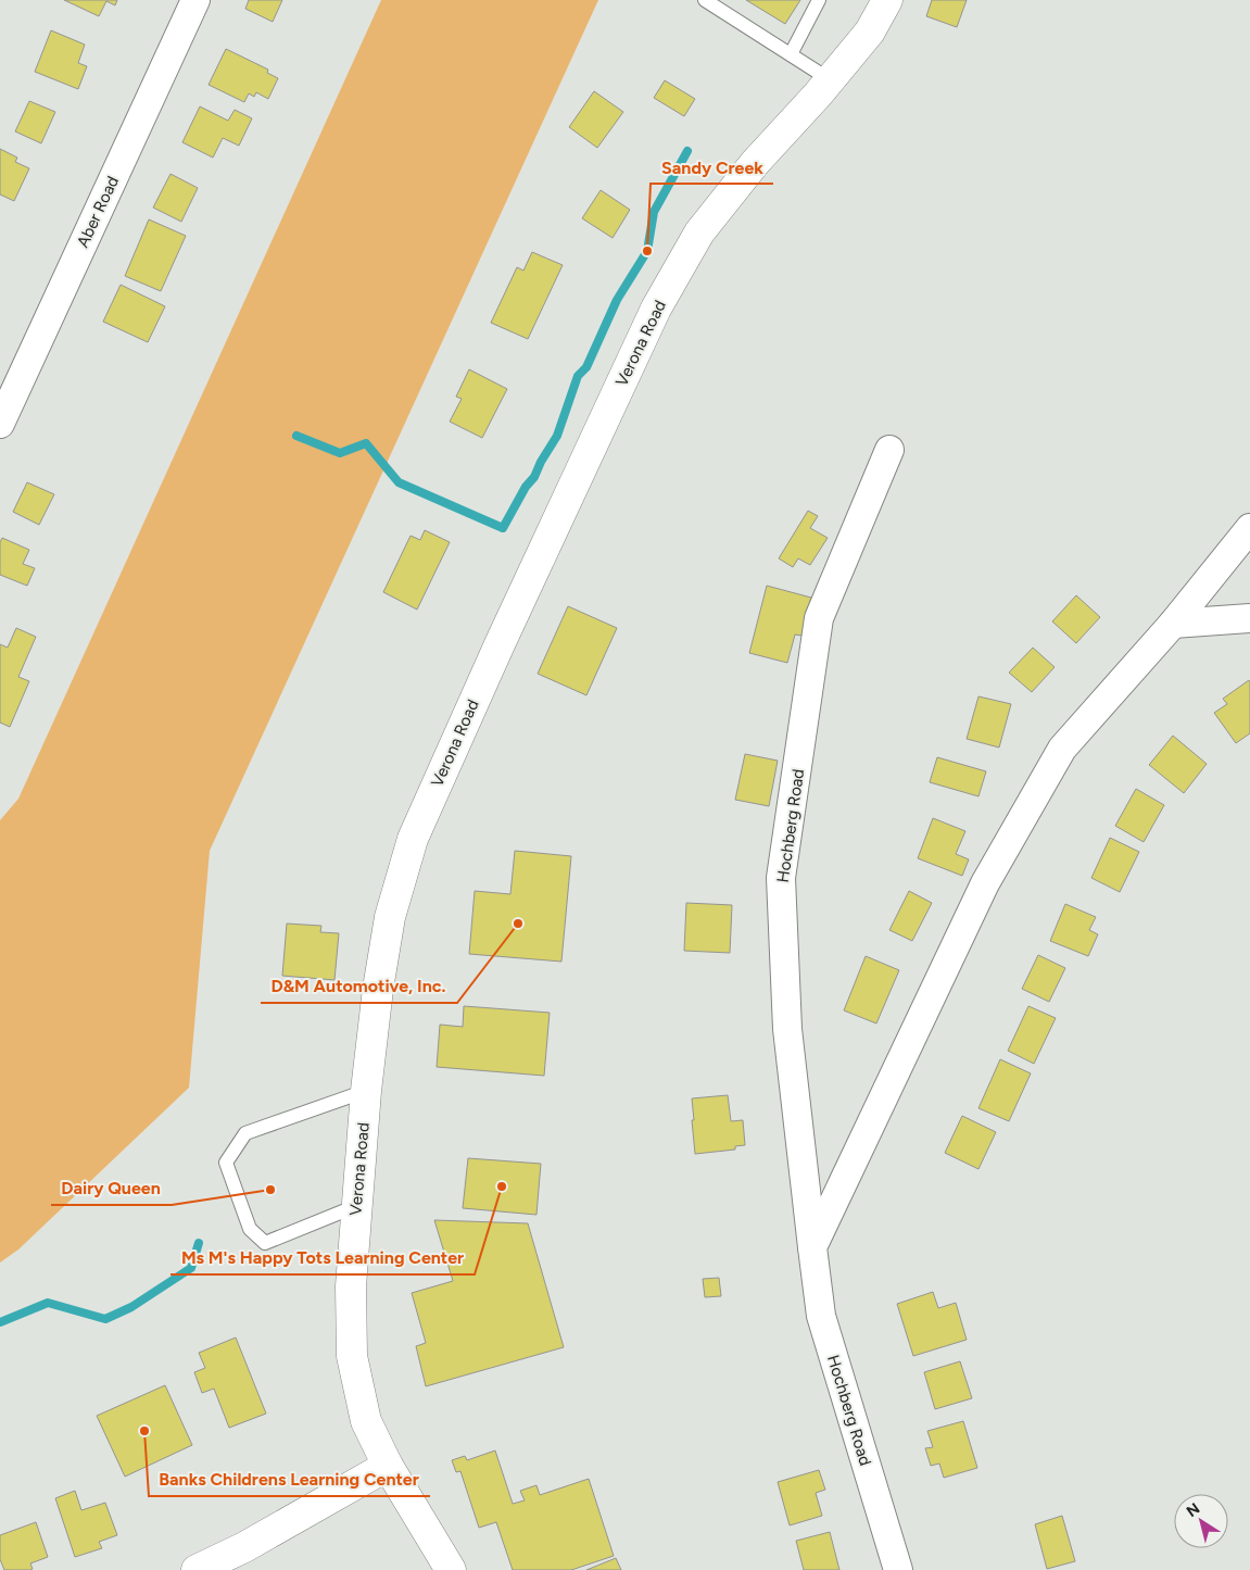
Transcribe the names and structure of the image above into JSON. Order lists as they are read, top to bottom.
{
  "streets": {
    "main road": ["Verona Road"],
    "street": ["Aber Road", "Hochberg Road"]
  },
  "places": [
    "Sandy Creek",
    "D&M Automotive, Inc.",
    "Ms M's Happy Tots Learning Center",
    "Dairy Queen",
    "Banks Childrens Learning Center"
  ],
  "north": "top left"
}
